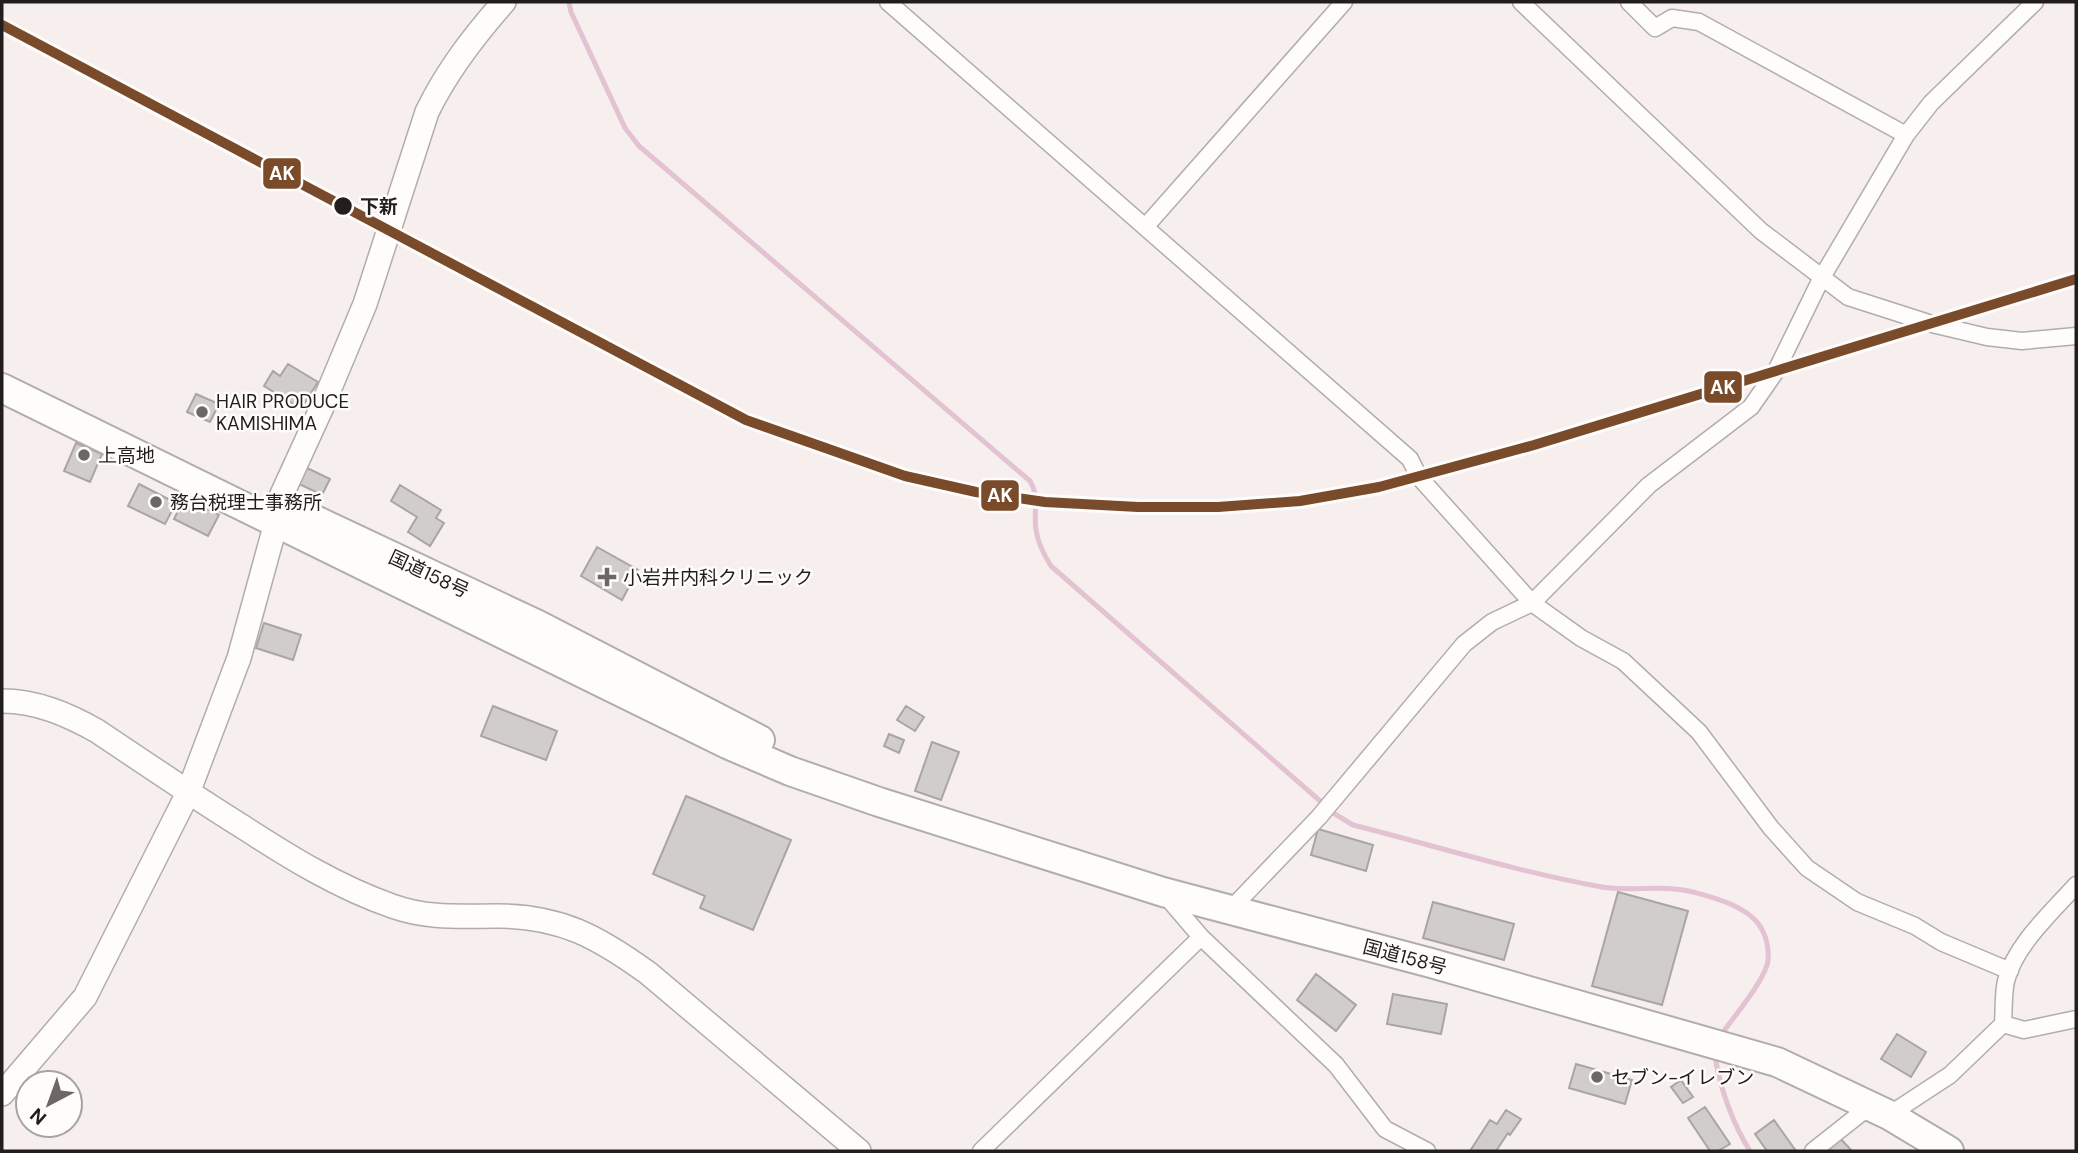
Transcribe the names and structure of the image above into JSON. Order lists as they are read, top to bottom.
{
  "streets": {
    "highway": ["国道158号"]
  },
  "places": {
    "other": [
      "下新",
      "HAIR PRODUCE KAMISHIMA",
      "上高地",
      "務台税理士事務所",
      "セブン-イレブン"
    ],
    "health": ["小岩井内科クリニック"]
  },
  "lines": ["transit line AK"],
  "north": "bottom left"
}
